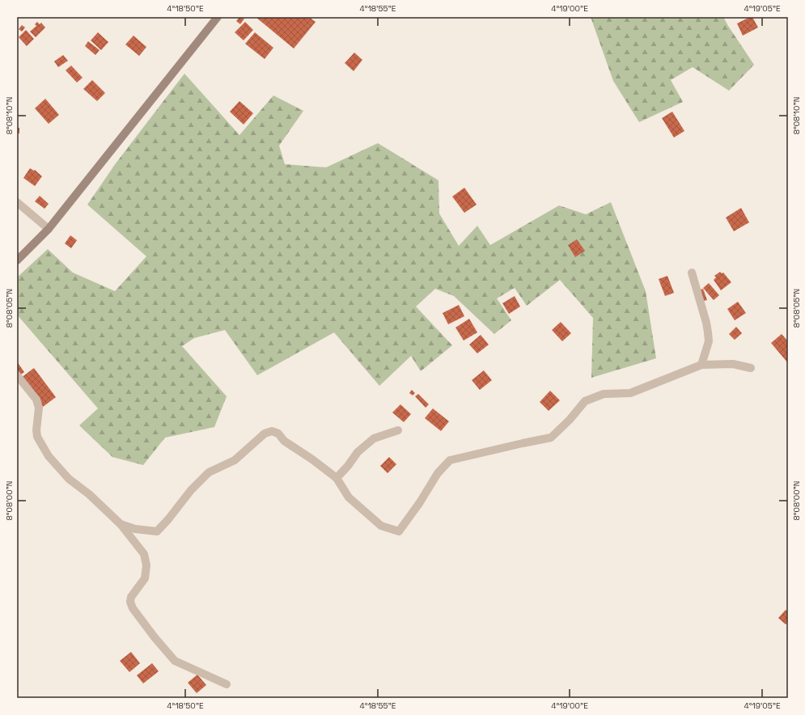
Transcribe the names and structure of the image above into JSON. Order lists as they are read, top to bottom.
{
  "coordinates": [
    "4°18'50\"E",
    "4°18'55\"E",
    "4°19'00\"E",
    "4°19'05\"E",
    "8°08'10\"N",
    "8°08'05\"N",
    "8°08'00\"N"
  ]
}
